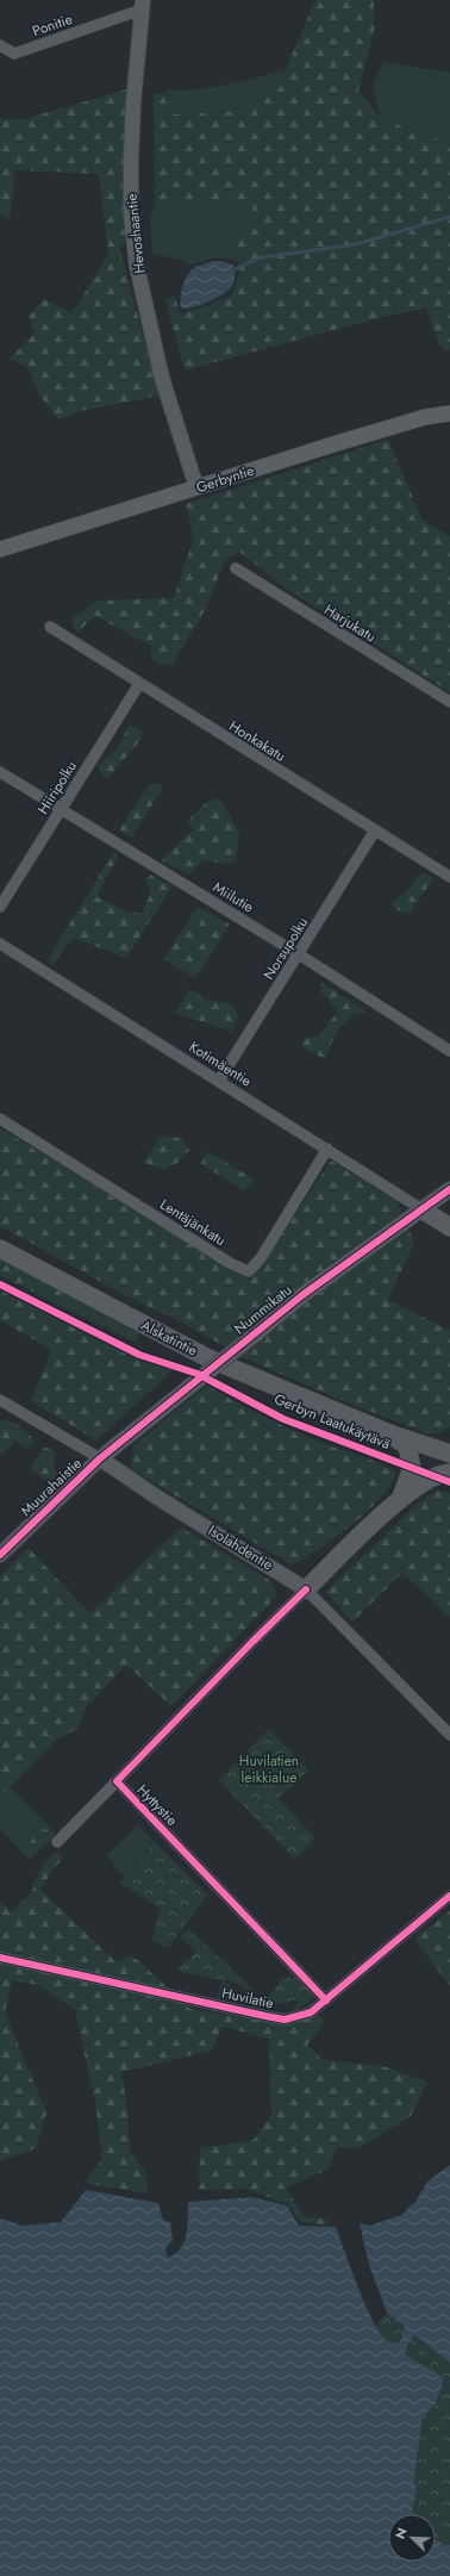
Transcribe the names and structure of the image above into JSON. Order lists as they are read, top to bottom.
{
  "streets": {
    "main road": ["Gerbyntie", "Alskatintie"],
    "street": [
      "Ponitie",
      "Hevoshaantie",
      "Harjukatu",
      "Honkakatu",
      "Hiiripolku",
      "Miilutie",
      "Norsupolku",
      "Kotimäentie",
      "Lentäjänkatu",
      "Nummikatu",
      "Muurahaistie",
      "Isolahdentie",
      "Hyttystie",
      "Huvilatie"
    ],
    "cycle path": ["Gerbyn Laatukäytävä"]
  },
  "crossings": [
    ["Ponitie", "Hevoshaantie"],
    ["Hevoshaantie", "Gerbyntie"],
    ["Honkakatu", "Hiiripolku"],
    ["Honkakatu", "Norsupolku"],
    ["Hiiripolku", "Miilutie"],
    ["Miilutie", "Norsupolku"],
    ["Norsupolku", "Kotimäentie"],
    ["Kotimäentie", "Lentäjänkatu"],
    ["Kotimäentie", "Nummikatu"],
    ["Nummikatu", "Muurahaistie"],
    ["Nummikatu", "Isolahdentie"],
    ["Muurahaistie", "Isolahdentie"],
    ["Isolahdentie", "Hyttystie"],
    ["Hyttystie", "Huvilatie"]
  ],
  "parks": ["Huvilatien leikkialue"],
  "north": "top left"
}
